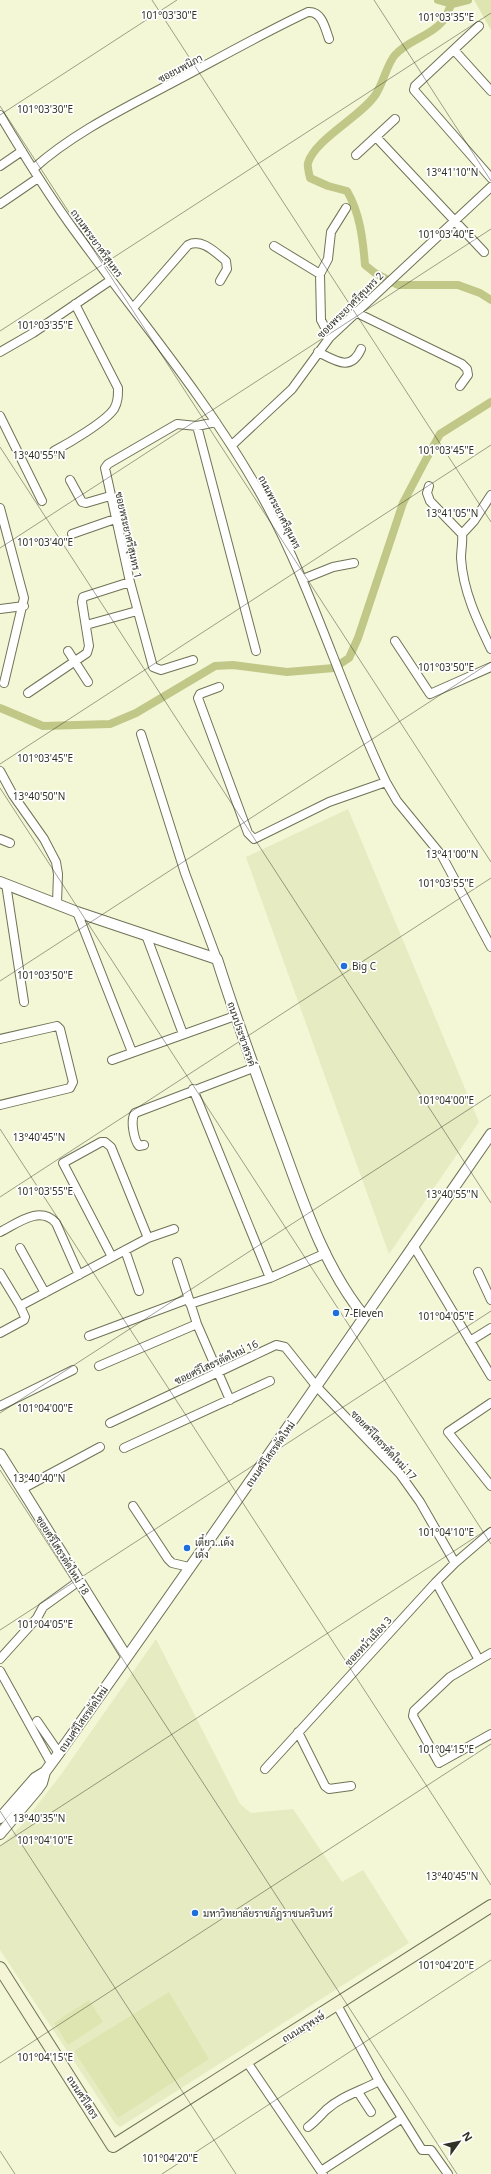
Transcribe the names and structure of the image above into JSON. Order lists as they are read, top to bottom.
{
  "streets": {
    "main road": ["ถนนมรุพงษ์", "ถนนศรีโสธร"],
    "street": [
      "ซอยนพนิภา",
      "ถนนพระยาศรีสุนทร",
      "ซอยพระยาศรีสุนทร 2",
      "ซอยพระยาศรีสุนทร 1",
      "ถนนประชาสรรค์",
      "ซอยศรีโสธรตัดใหม่ 16",
      "ซอยศรีโสธรตัดใหม่ 17",
      "ถนนศรีโสธรตัดใหม่",
      "ซอยศรีโสธรตัดใหม่ 18",
      "ซอยหน้าเมือง 3"
    ]
  },
  "crossings": [
    ["ซอยนพนิภา", "ถนนพระยาศรีสุนทร"],
    ["ถนนพระยาศรีสุนทร", "ซอยพระยาศรีสุนทร 2"],
    ["ถนนพระยาศรีสุนทร", "ซอยพระยาศรีสุนทร 1"],
    ["ถนนประชาสรรค์", "ถนนศรีโสธรตัดใหม่"],
    ["ซอยศรีโสธรตัดใหม่ 16", "ซอยศรีโสธรตัดใหม่ 17"],
    ["ซอยศรีโสธรตัดใหม่ 16", "ถนนศรีโสธรตัดใหม่"],
    ["ซอยศรีโสธรตัดใหม่ 17", "ถนนศรีโสธรตัดใหม่"],
    ["ซอยศรีโสธรตัดใหม่ 17", "ซอยหน้าเมือง 3"],
    ["ถนนศรีโสธรตัดใหม่", "ซอยศรีโสธรตัดใหม่ 18"],
    ["ถนนมรุพงษ์", "ถนนศรีโสธร"]
  ],
  "places": [
    "Big C",
    "7-Eleven",
    "เตี๋ยว..เด้ง เด้ง",
    "มหาวิทยาลัยราชภัฏราชนครินทร์"
  ],
  "north": "top right",
  "coordinates": [
    "101°03'30\"E",
    "101°03'35\"E",
    "13°41'10\"N",
    "101°03'40\"E",
    "101°03'45\"E",
    "13°40'55\"N",
    "13°41'05\"N",
    "101°03'50\"E",
    "13°40'50\"N",
    "13°41'00\"N",
    "101°03'55\"E",
    "101°04'00\"E",
    "13°40'45\"N",
    "101°04'05\"E",
    "13°40'40\"N",
    "101°04'10\"E",
    "101°04'15\"E",
    "13°40'35\"N",
    "101°04'20\"E"
  ]
}
